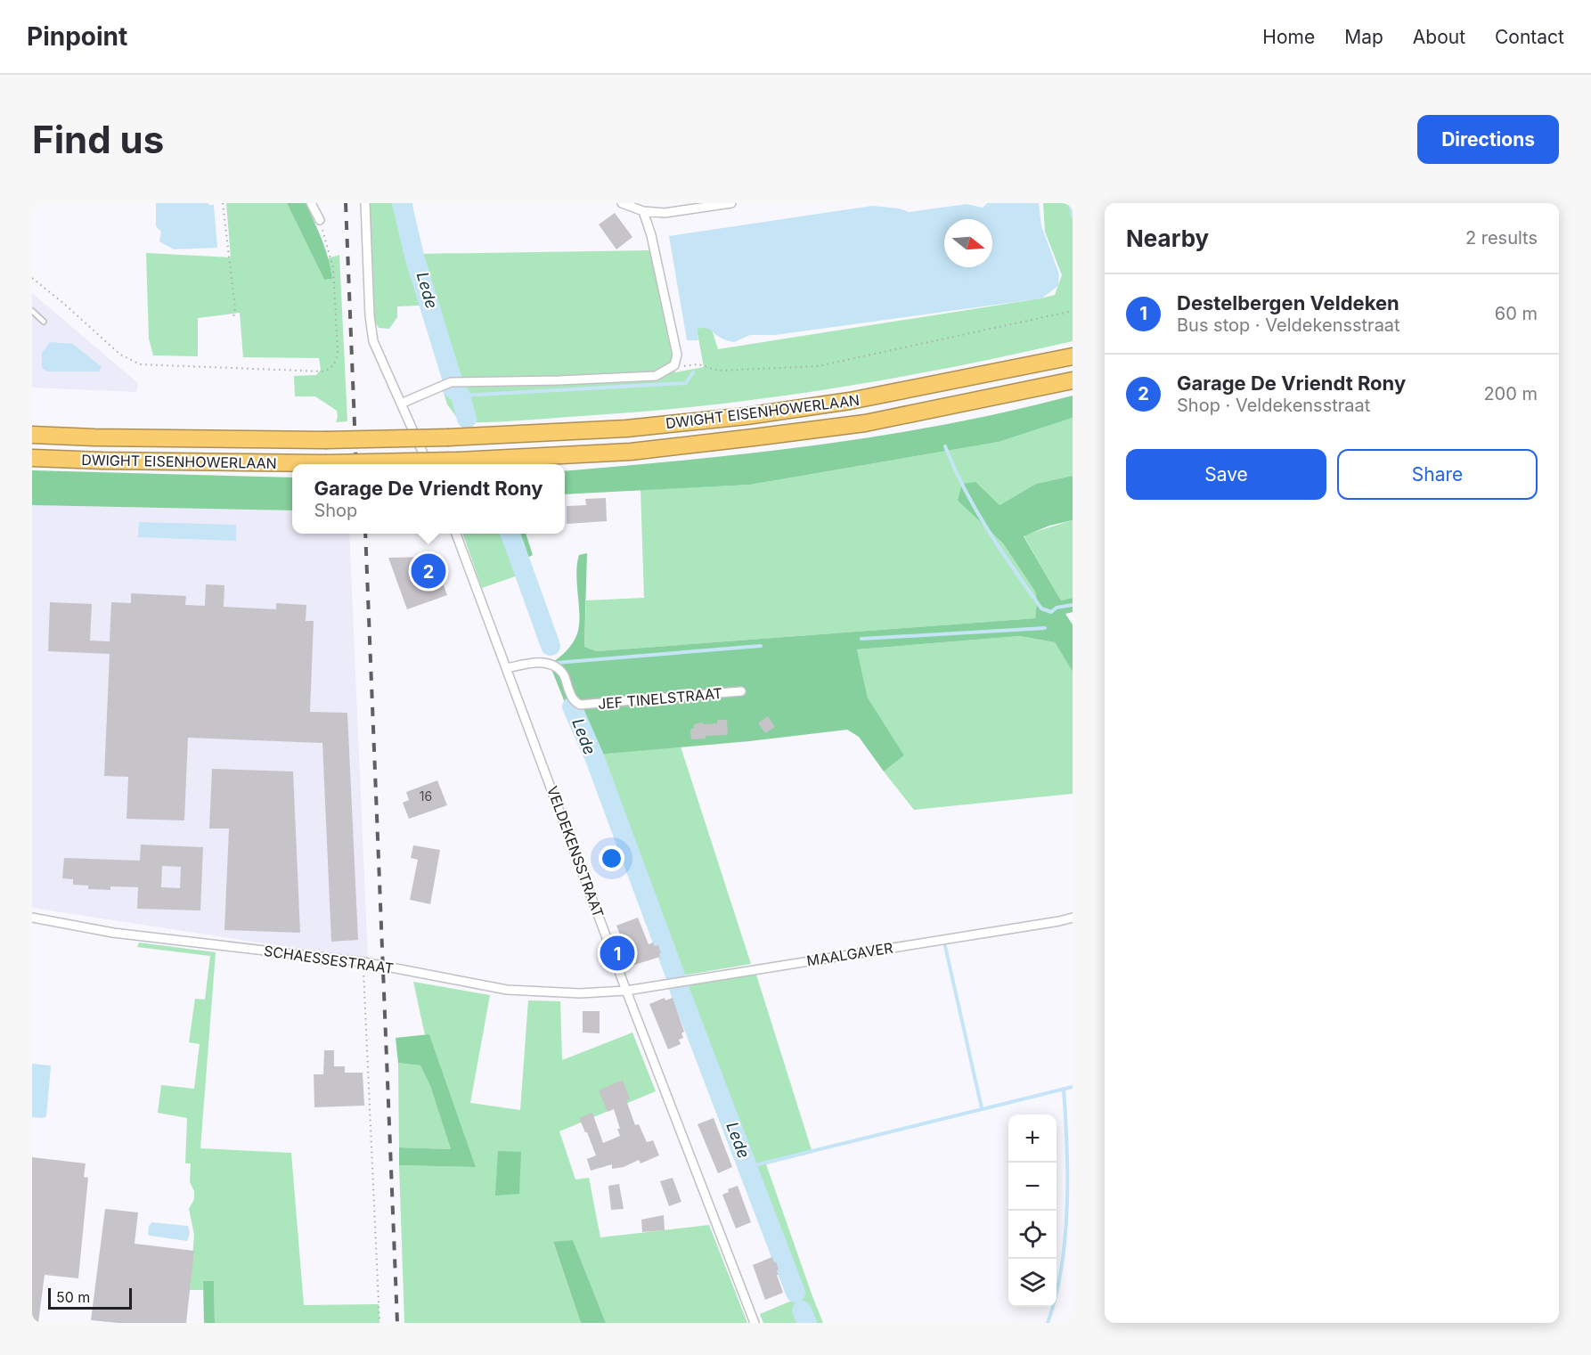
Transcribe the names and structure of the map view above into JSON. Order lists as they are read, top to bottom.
{
  "streets": {
    "highway": ["DWIGHT EISENHOWERLAAN"],
    "street": [
      "JEF TINELSTRAAT",
      "VELDEKENSSTRAAT",
      "MAALGAVER",
      "SCHAESSESTRAAT"
    ]
  },
  "crossings": [
    ["JEF TINELSTRAAT", "VELDEKENSSTRAAT"],
    ["VELDEKENSSTRAAT", "MAALGAVER"],
    ["VELDEKENSSTRAAT", "SCHAESSESTRAAT"],
    ["MAALGAVER", "SCHAESSESTRAAT"]
  ],
  "water": ["Lede"],
  "house_numbers": ["16"],
  "scale_bar": "50 m",
  "north": "right",
  "page": {
    "header": "Pinpoint",
    "nav": [
      "Home",
      "Map",
      "About",
      "Contact"
    ],
    "buttons": [
      "Directions",
      ["Save", "Share"]
    ],
    "title": "Find us",
    "heading": ["Nearby", "2 results"],
    "list": [
      {
        "mark": "1",
        "name": "Destelbergen Veldeken",
        "note": "Bus stop · Veldekensstraat",
        "value": "60 m"
      },
      {
        "mark": "2",
        "name": "Garage De Vriendt Rony",
        "note": "Shop · Veldekensstraat",
        "value": "200 m"
      }
    ],
    "popup": ["Garage De Vriendt Rony", "Shop"],
    "pins": ["2", "1"],
    "map_buttons": ["+", "−"],
    "scale": "50 m"
  }
}
